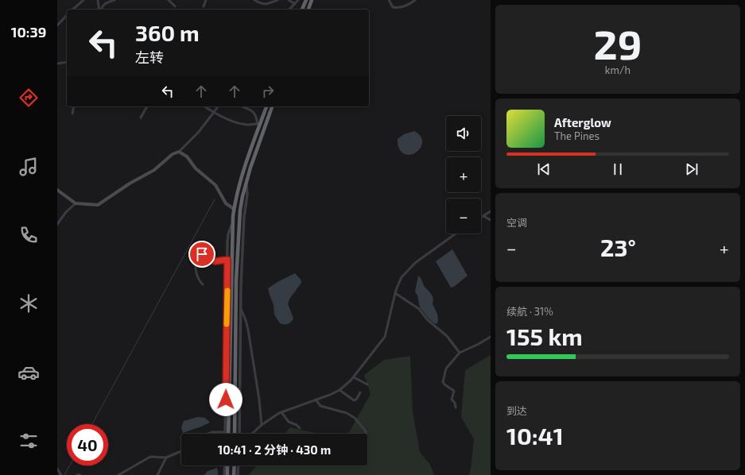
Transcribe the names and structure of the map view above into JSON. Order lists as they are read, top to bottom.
{
  "page": {
    "tabs": "10:39",
    "tile": [
      ["29", "km/h"],
      "空调",
      ["续航 · 31%", "155 km"],
      ["到达", "10:41"]
    ],
    "turn": ["360 m", "左转"],
    "song": ["Afterglow", "The Pines"],
    "map_buttons": ["+", "−"],
    "heat": ["−", "23°", "+"],
    "limit": "40",
    "trip": "10:41 · 2 分钟 · 430 m"
  }
}
